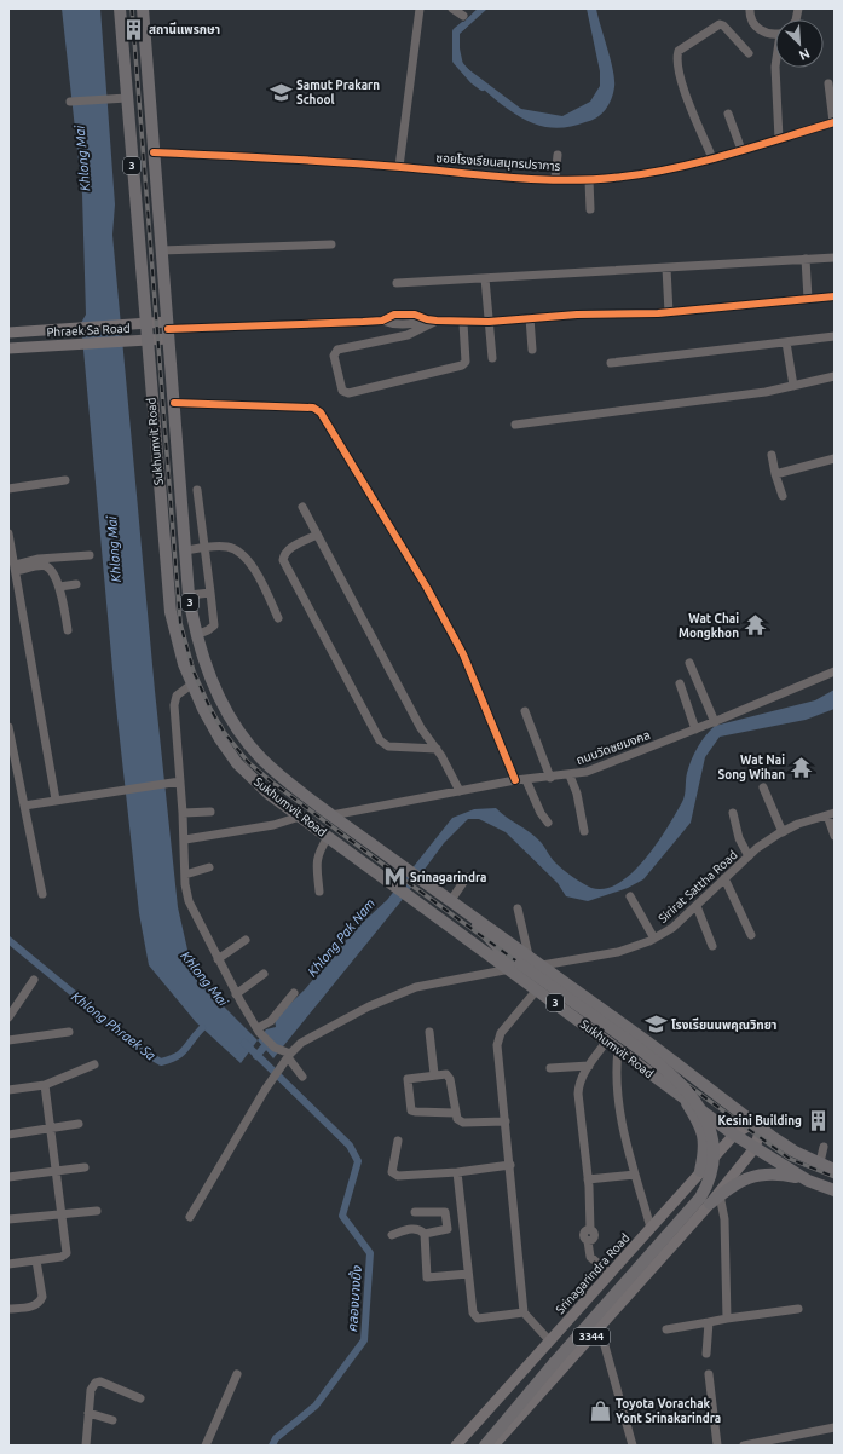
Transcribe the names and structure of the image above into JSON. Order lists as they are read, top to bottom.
{
  "streets": {
    "highway": ["3", "Sukhumvit Road"],
    "main road": ["Phraek Sa Road", "Srinagarindra Road", "3344"],
    "street": ["ซอยโรงเรียนสมุทรปราการ", "ถนนวัดชยมงคล", "Sirirat Sattha Road"]
  },
  "crossings": [
    ["ซอยโรงเรียนสมุทรปราการ", "Sukhumvit Road"],
    ["Phraek Sa Road", "Sukhumvit Road"],
    ["Sukhumvit Road", "ถนนวัดชยมงคล"],
    ["Sukhumvit Road", "Sirirat Sattha Road"],
    ["Sukhumvit Road", "Srinagarindra Road"],
    ["Sukhumvit Road", "3344"],
    ["Srinagarindra Road", "3344"]
  ],
  "water": [
    "Khlong Mai",
    "Khlong Pak Nam",
    "Khlong Phraek Sa",
    "คลองบางปิ้ง"
  ],
  "places": {
    "building": ["สถานีแพรกษา", "Kesini Building"],
    "school or university": ["Samut Prakarn School", "โรงเรียนนพคุณวิทยา"],
    "temple": ["Wat Chai Mongkhon", "Wat Nai Song Wihan"],
    "metro station": ["Srinagarindra"],
    "shop": ["Toyota Vorachak Yont Srinakarindra"]
  },
  "north": "bottom right"
}
